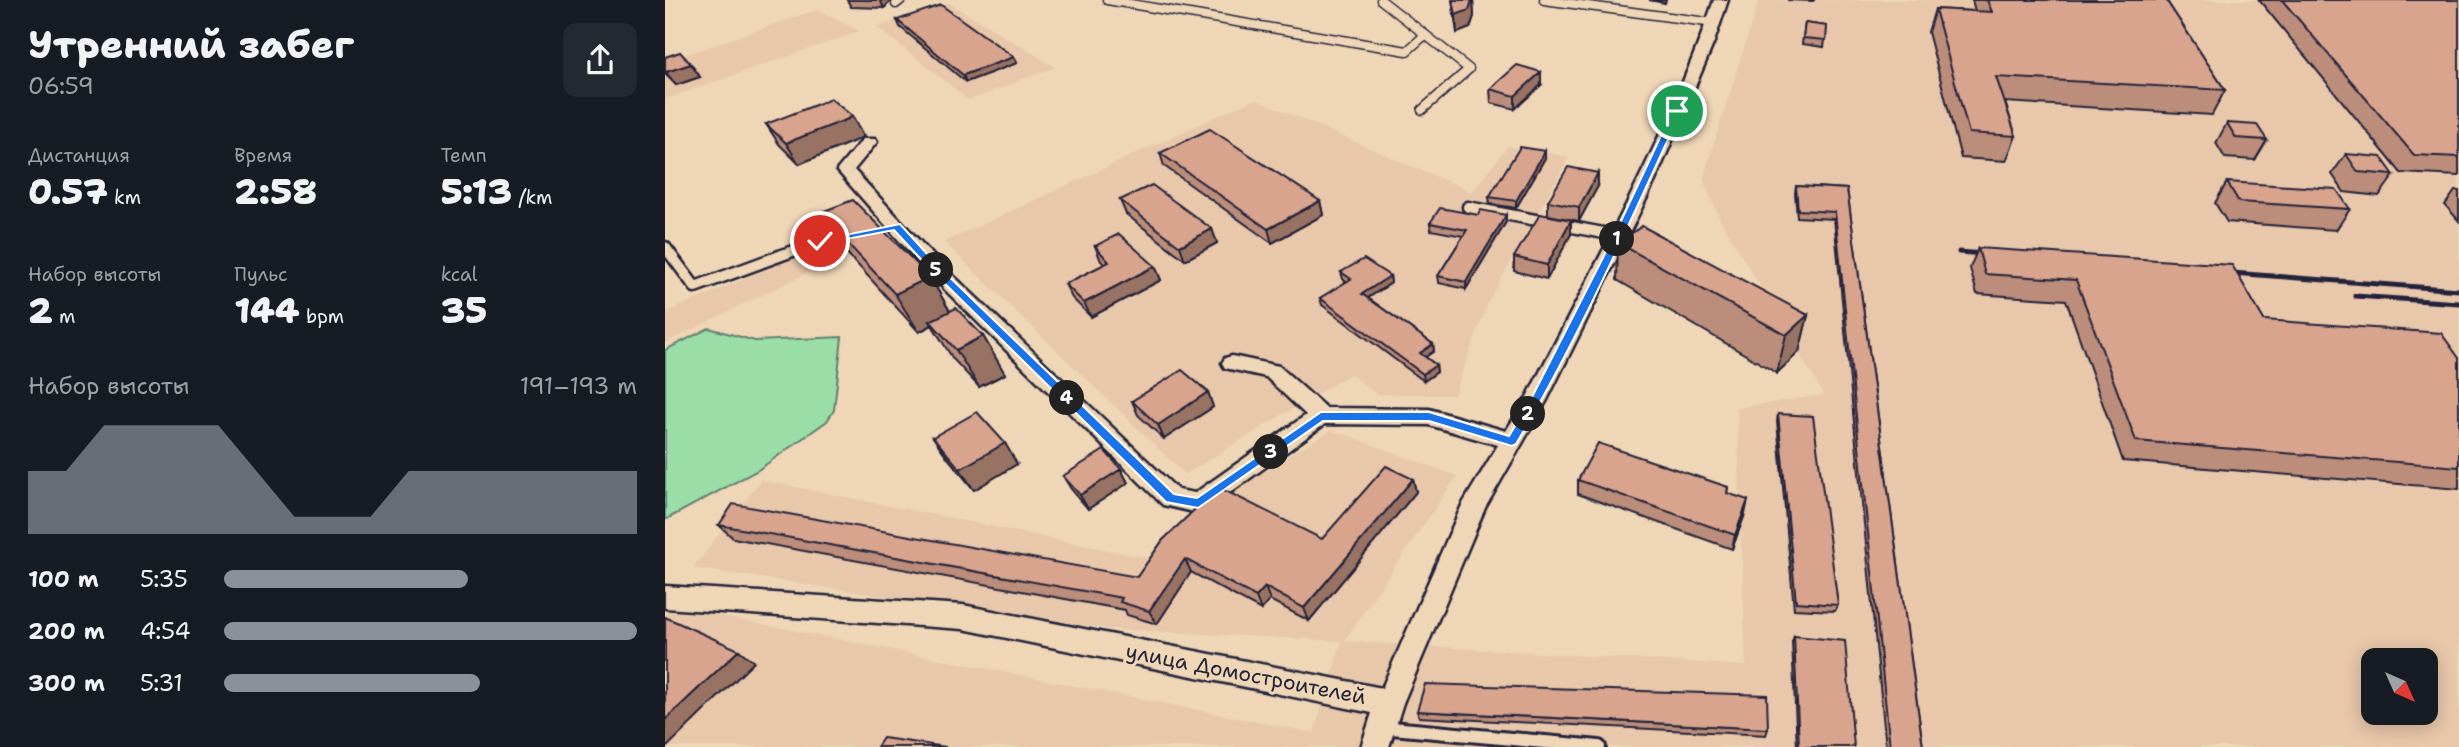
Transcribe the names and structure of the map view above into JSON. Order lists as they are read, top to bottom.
{
  "streets": {
    "street": ["улица Домостроителей"]
  },
  "north": "bottom right",
  "page": {
    "heading": ["Утренний забег", "06:59"],
    "stats": [
      ["Дистанция", "0.57 km"],
      ["Время", "2:58"],
      ["Темп", "5:13 /km"],
      ["Набор высоты", "2 m"],
      ["Пульс", "144 bpm"],
      ["kcal", "35"]
    ],
    "pins": [
      "1",
      "5",
      "4",
      "2",
      "3"
    ],
    "chart": ["Набор высоты", "191–193 m"],
    "list": [
      {
        "name": "100 m",
        "note": "5:35"
      },
      {
        "name": "200 m",
        "note": "4:54"
      },
      {
        "name": "300 m",
        "note": "5:31"
      }
    ]
  }
}
